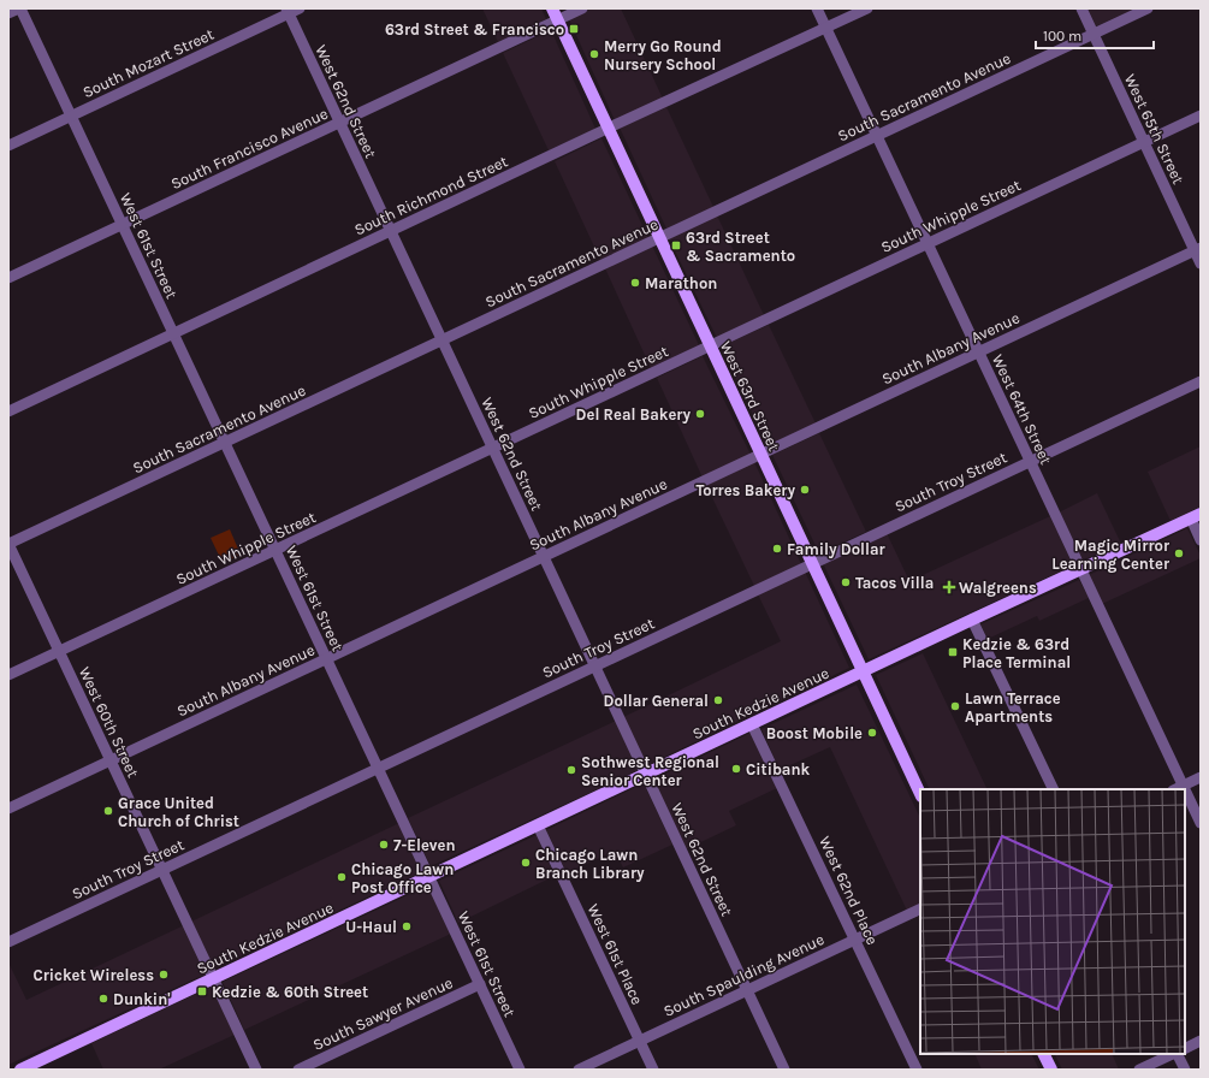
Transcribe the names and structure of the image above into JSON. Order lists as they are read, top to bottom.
{
  "streets": {
    "main road": ["West 63rd Street", "South Kedzie Avenue"],
    "street": [
      "South Mozart Street",
      "South Sacramento Avenue",
      "West 62nd Street",
      "West 65th Street",
      "South Francisco Avenue",
      "South Richmond Street",
      "South Whipple Street",
      "West 61st Street",
      "South Albany Avenue",
      "West 64th Street",
      "South Troy Street",
      "West 60th Street",
      "West 62nd Place",
      "West 61st Place",
      "South Spaulding Avenue",
      "South Sawyer Avenue"
    ]
  },
  "crossings": [
    ["South Mozart Street", "West 62nd Street"],
    ["South Mozart Street", "West 61st Street"],
    ["South Sacramento Avenue", "West 62nd Street"],
    ["South Sacramento Avenue", "West 65th Street"],
    ["South Sacramento Avenue", "West 61st Street"],
    ["South Sacramento Avenue", "West 63rd Street"],
    ["South Sacramento Avenue", "West 64th Street"],
    ["South Sacramento Avenue", "West 60th Street"],
    ["West 62nd Street", "South Francisco Avenue"],
    ["West 62nd Street", "South Richmond Street"],
    ["West 62nd Street", "South Whipple Street"],
    ["West 62nd Street", "South Albany Avenue"],
    ["West 62nd Street", "South Troy Street"],
    ["West 62nd Street", "South Kedzie Avenue"],
    ["West 62nd Street", "South Spaulding Avenue"],
    ["West 65th Street", "South Whipple Street"],
    ["West 65th Street", "South Albany Avenue"],
    ["South Francisco Avenue", "West 61st Street"],
    ["South Francisco Avenue", "West 63rd Street"],
    ["South Richmond Street", "West 61st Street"],
    ["South Richmond Street", "West 63rd Street"],
    ["South Richmond Street", "West 64th Street"],
    ["South Whipple Street", "West 61st Street"],
    ["South Whipple Street", "West 63rd Street"],
    ["South Whipple Street", "West 64th Street"],
    ["South Whipple Street", "West 60th Street"],
    ["West 61st Street", "South Albany Avenue"],
    ["West 61st Street", "South Troy Street"],
    ["West 61st Street", "South Kedzie Avenue"],
    ["West 61st Street", "South Sawyer Avenue"],
    ["South Albany Avenue", "West 63rd Street"],
    ["South Albany Avenue", "West 64th Street"],
    ["South Albany Avenue", "West 60th Street"],
    ["West 63rd Street", "South Troy Street"],
    ["West 63rd Street", "South Kedzie Avenue"],
    ["West 64th Street", "South Troy Street"],
    ["West 64th Street", "South Kedzie Avenue"],
    ["South Troy Street", "West 60th Street"],
    ["South Kedzie Avenue", "West 60th Street"],
    ["South Kedzie Avenue", "West 62nd Place"],
    ["South Kedzie Avenue", "West 61st Place"],
    ["West 62nd Place", "South Spaulding Avenue"],
    ["West 61st Place", "South Spaulding Avenue"]
  ],
  "places": {
    "transit": [
      "63rd Street & Francisco",
      "63rd Street & Sacramento",
      "Kedzie & 63rd Place Terminal",
      "Kedzie & 60th Street"
    ],
    "other": [
      "Merry Go Round Nursery School",
      "Marathon",
      "Del Real Bakery",
      "Torres Bakery",
      "Family Dollar",
      "Magic Mirror Learning Center",
      "Tacos Villa",
      "Dollar General",
      "Lawn Terrace Apartments",
      "Boost Mobile",
      "Citibank",
      "Sothwest Regional Senior Center",
      "Grace United Church of Christ",
      "7-Eleven",
      "Chicago Lawn Branch Library",
      "Chicago Lawn Post Office",
      "U-Haul",
      "Cricket Wireless",
      "Dunkin'"
    ],
    "health": ["Walgreens"]
  },
  "scale_bar": "100 m"
}
